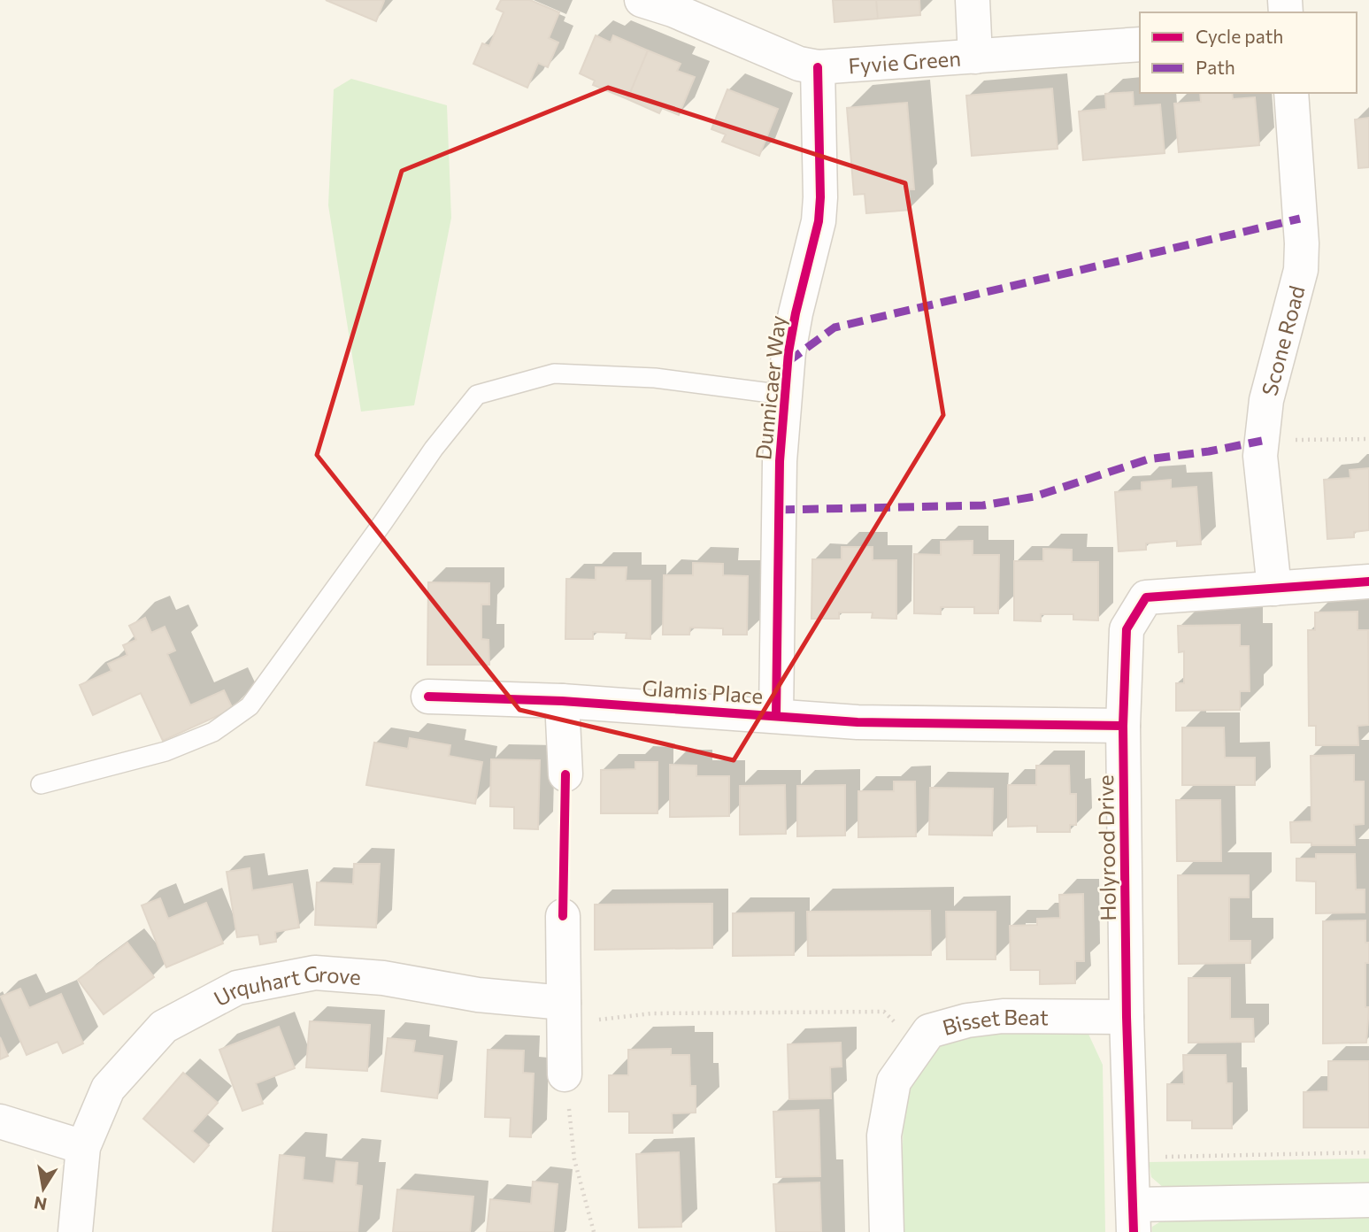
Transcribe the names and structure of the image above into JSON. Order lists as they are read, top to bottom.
{
  "streets": {
    "street": [
      "Fyvie Green",
      "Scone Road",
      "Dunnicaer Way",
      "Glamis Place",
      "Holyrood Drive",
      "Urquhart Grove",
      "Bisset Beat"
    ]
  },
  "crossings": [
    ["Fyvie Green", "Dunnicaer Way"],
    ["Scone Road", "Holyrood Drive"],
    ["Dunnicaer Way", "Glamis Place"],
    ["Glamis Place", "Holyrood Drive"],
    ["Holyrood Drive", "Bisset Beat"]
  ],
  "legend": ["Cycle path", "Path"],
  "north": "bottom"
}
